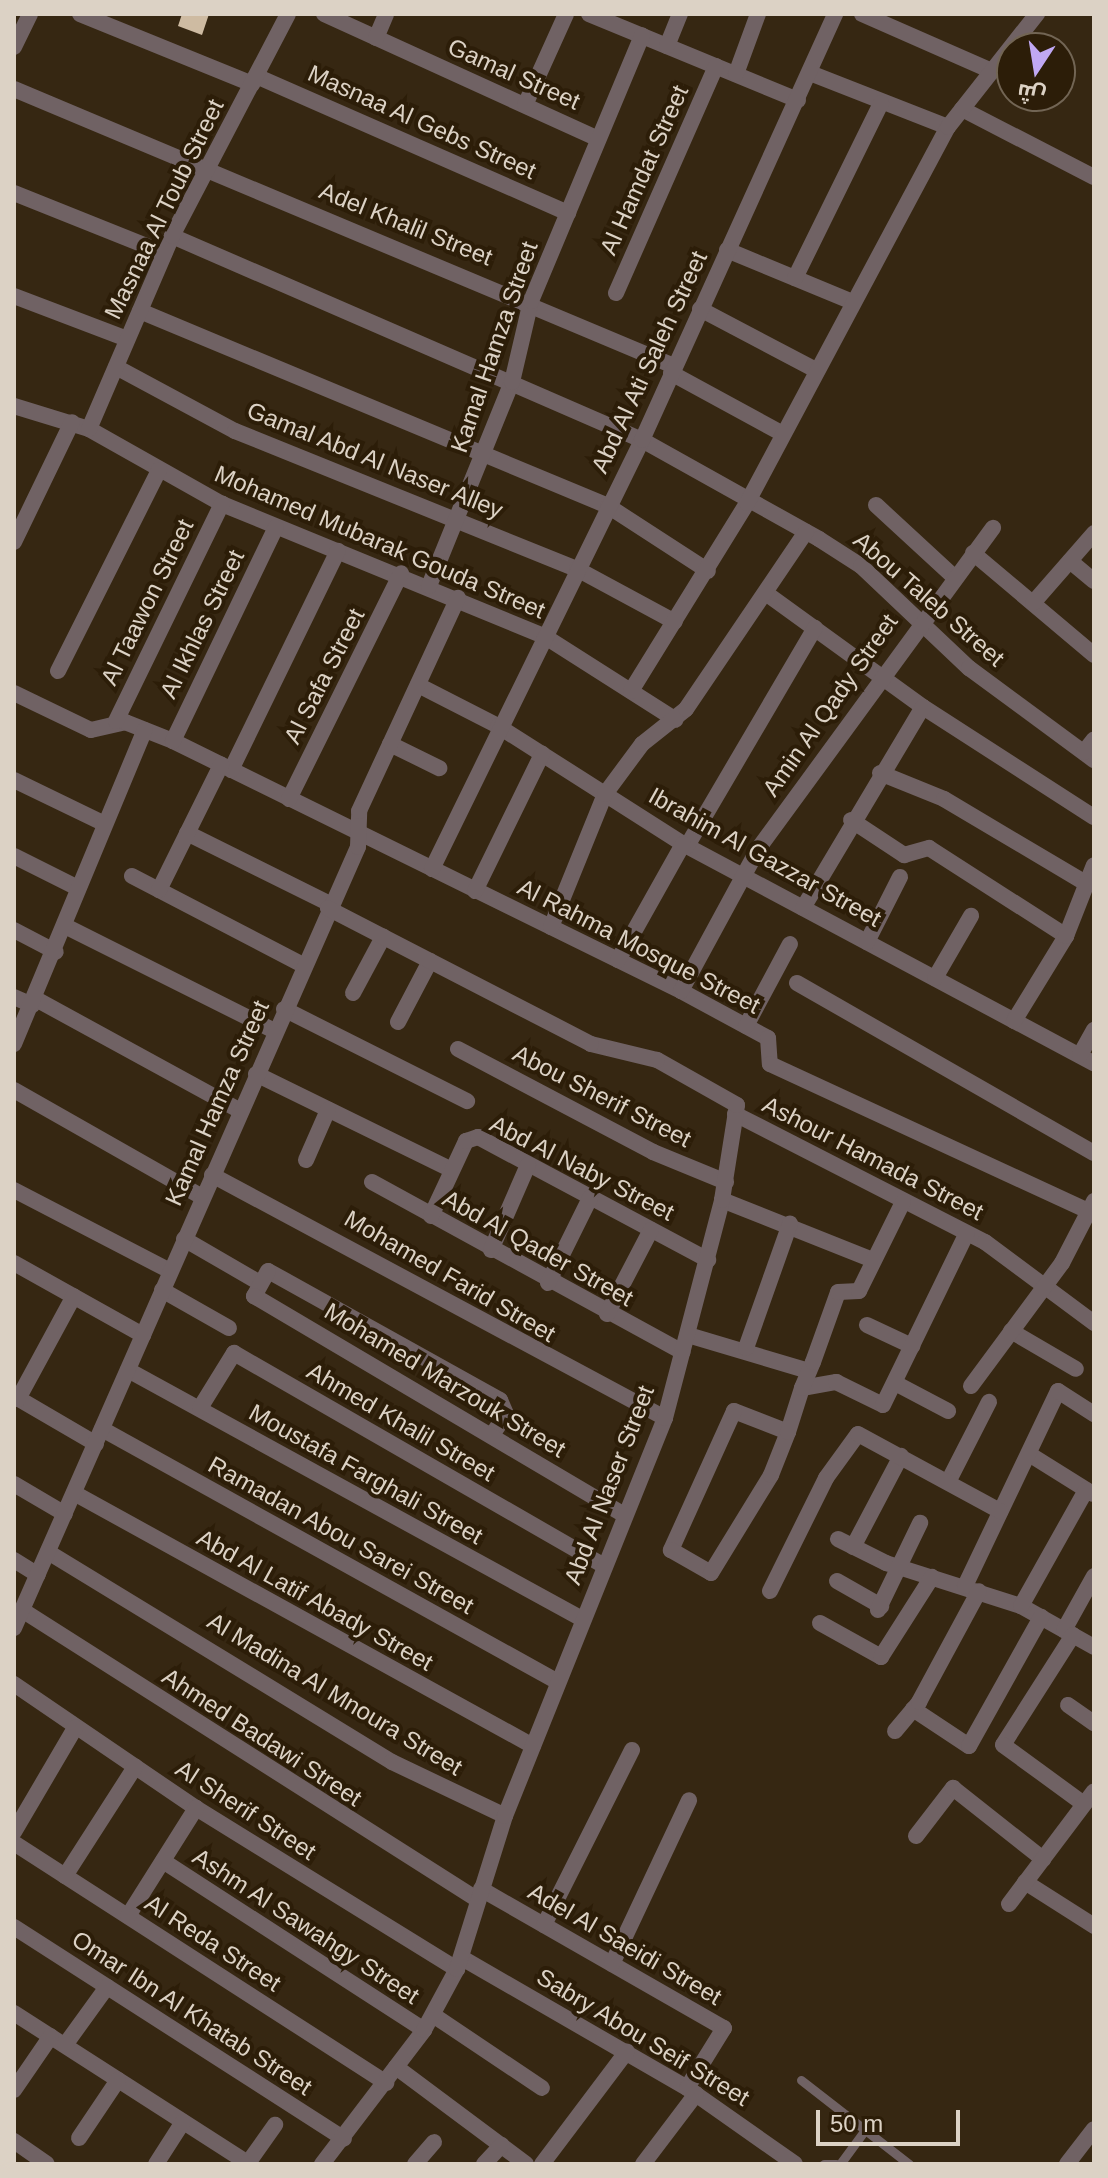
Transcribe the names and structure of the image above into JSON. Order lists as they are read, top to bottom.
{
  "streets": {
    "street": [
      "Gamal Street",
      "Masnaa Al Gebs Street",
      "Al Hamdat Street",
      "Masnaa Al Toub Street",
      "Adel Khalil Street",
      "Kamal Hamza Street",
      "Abd Al Ati Saleh Street",
      "Gamal Abd Al Naser Alley",
      "Mohamed Mubarak Gouda Street",
      "Abou Taleb Street",
      "Al Taawon Street",
      "Al Ikhlas Street",
      "Al Safa Street",
      "Amin Al Qady Street",
      "Ibrahim Al Gazzar Street",
      "Al Rahma Mosque Street",
      "Abou Sherif Street",
      "Ashour Hamada Street",
      "Abd Al Naby Street",
      "Abd Al Qader Street",
      "Mohamed Farid Street",
      "Mohamed Marzouk Street",
      "Ahmed Khalil Street",
      "Moustafa Farghali Street",
      "Abd Al Naser Street",
      "Ramadan Abou Sarei Street",
      "Abd Al Latif Abady Street",
      "Al Madina Al Mnoura Street",
      "Ahmed Badawi Street",
      "Al Sherif Street",
      "Ashm Al Sawahgy Street",
      "Al Reda Street",
      "Adel Al Saeidi Street",
      "Omar Ibn Al Khatab Street",
      "Sabry Abou Seif Street"
    ]
  },
  "crossings": [
    ["Gamal Street", "Kamal Hamza Street"],
    ["Masnaa Al Gebs Street", "Masnaa Al Toub Street"],
    ["Masnaa Al Gebs Street", "Kamal Hamza Street"],
    ["Masnaa Al Toub Street", "Adel Khalil Street"],
    ["Masnaa Al Toub Street", "Gamal Abd Al Naser Alley"],
    ["Masnaa Al Toub Street", "Mohamed Mubarak Gouda Street"],
    ["Masnaa Al Toub Street", "Abou Taleb Street"],
    ["Adel Khalil Street", "Kamal Hamza Street"],
    ["Adel Khalil Street", "Abd Al Ati Saleh Street"],
    ["Kamal Hamza Street", "Gamal Abd Al Naser Alley"],
    ["Kamal Hamza Street", "Mohamed Mubarak Gouda Street"],
    ["Kamal Hamza Street", "Abou Taleb Street"],
    ["Kamal Hamza Street", "Ibrahim Al Gazzar Street"],
    ["Kamal Hamza Street", "Al Rahma Mosque Street"],
    ["Kamal Hamza Street", "Ashour Hamada Street"],
    ["Kamal Hamza Street", "Mohamed Farid Street"],
    ["Kamal Hamza Street", "Moustafa Farghali Street"],
    ["Kamal Hamza Street", "Ramadan Abou Sarei Street"],
    ["Kamal Hamza Street", "Abd Al Latif Abady Street"],
    ["Kamal Hamza Street", "Al Madina Al Mnoura Street"],
    ["Kamal Hamza Street", "Ahmed Badawi Street"],
    ["Abd Al Ati Saleh Street", "Gamal Abd Al Naser Alley"],
    ["Abd Al Ati Saleh Street", "Mohamed Mubarak Gouda Street"],
    ["Abd Al Ati Saleh Street", "Abou Taleb Street"],
    ["Abd Al Ati Saleh Street", "Ibrahim Al Gazzar Street"],
    ["Abd Al Ati Saleh Street", "Al Rahma Mosque Street"],
    ["Mohamed Mubarak Gouda Street", "Al Taawon Street"],
    ["Mohamed Mubarak Gouda Street", "Al Ikhlas Street"],
    ["Mohamed Mubarak Gouda Street", "Al Safa Street"],
    ["Abou Taleb Street", "Amin Al Qady Street"],
    ["Al Taawon Street", "Al Rahma Mosque Street"],
    ["Al Ikhlas Street", "Al Rahma Mosque Street"],
    ["Al Safa Street", "Al Rahma Mosque Street"],
    ["Amin Al Qady Street", "Ibrahim Al Gazzar Street"],
    ["Amin Al Qady Street", "Al Rahma Mosque Street"],
    ["Abou Sherif Street", "Abd Al Naser Street"],
    ["Ashour Hamada Street", "Abd Al Naser Street"],
    ["Abd Al Naby Street", "Abd Al Qader Street"],
    ["Abd Al Naby Street", "Abd Al Naser Street"],
    ["Abd Al Qader Street", "Abd Al Naser Street"],
    ["Mohamed Farid Street", "Abd Al Naser Street"],
    ["Mohamed Marzouk Street", "Abd Al Naser Street"],
    ["Ahmed Khalil Street", "Moustafa Farghali Street"],
    ["Ahmed Khalil Street", "Abd Al Naser Street"],
    ["Moustafa Farghali Street", "Abd Al Naser Street"],
    ["Abd Al Naser Street", "Ramadan Abou Sarei Street"],
    ["Abd Al Naser Street", "Abd Al Latif Abady Street"],
    ["Abd Al Naser Street", "Al Madina Al Mnoura Street"],
    ["Ahmed Badawi Street", "Adel Al Saeidi Street"],
    ["Al Sherif Street", "Sabry Abou Seif Street"],
    ["Adel Al Saeidi Street", "Sabry Abou Seif Street"]
  ],
  "scale_bar": "50 m",
  "north": "bottom"
}
